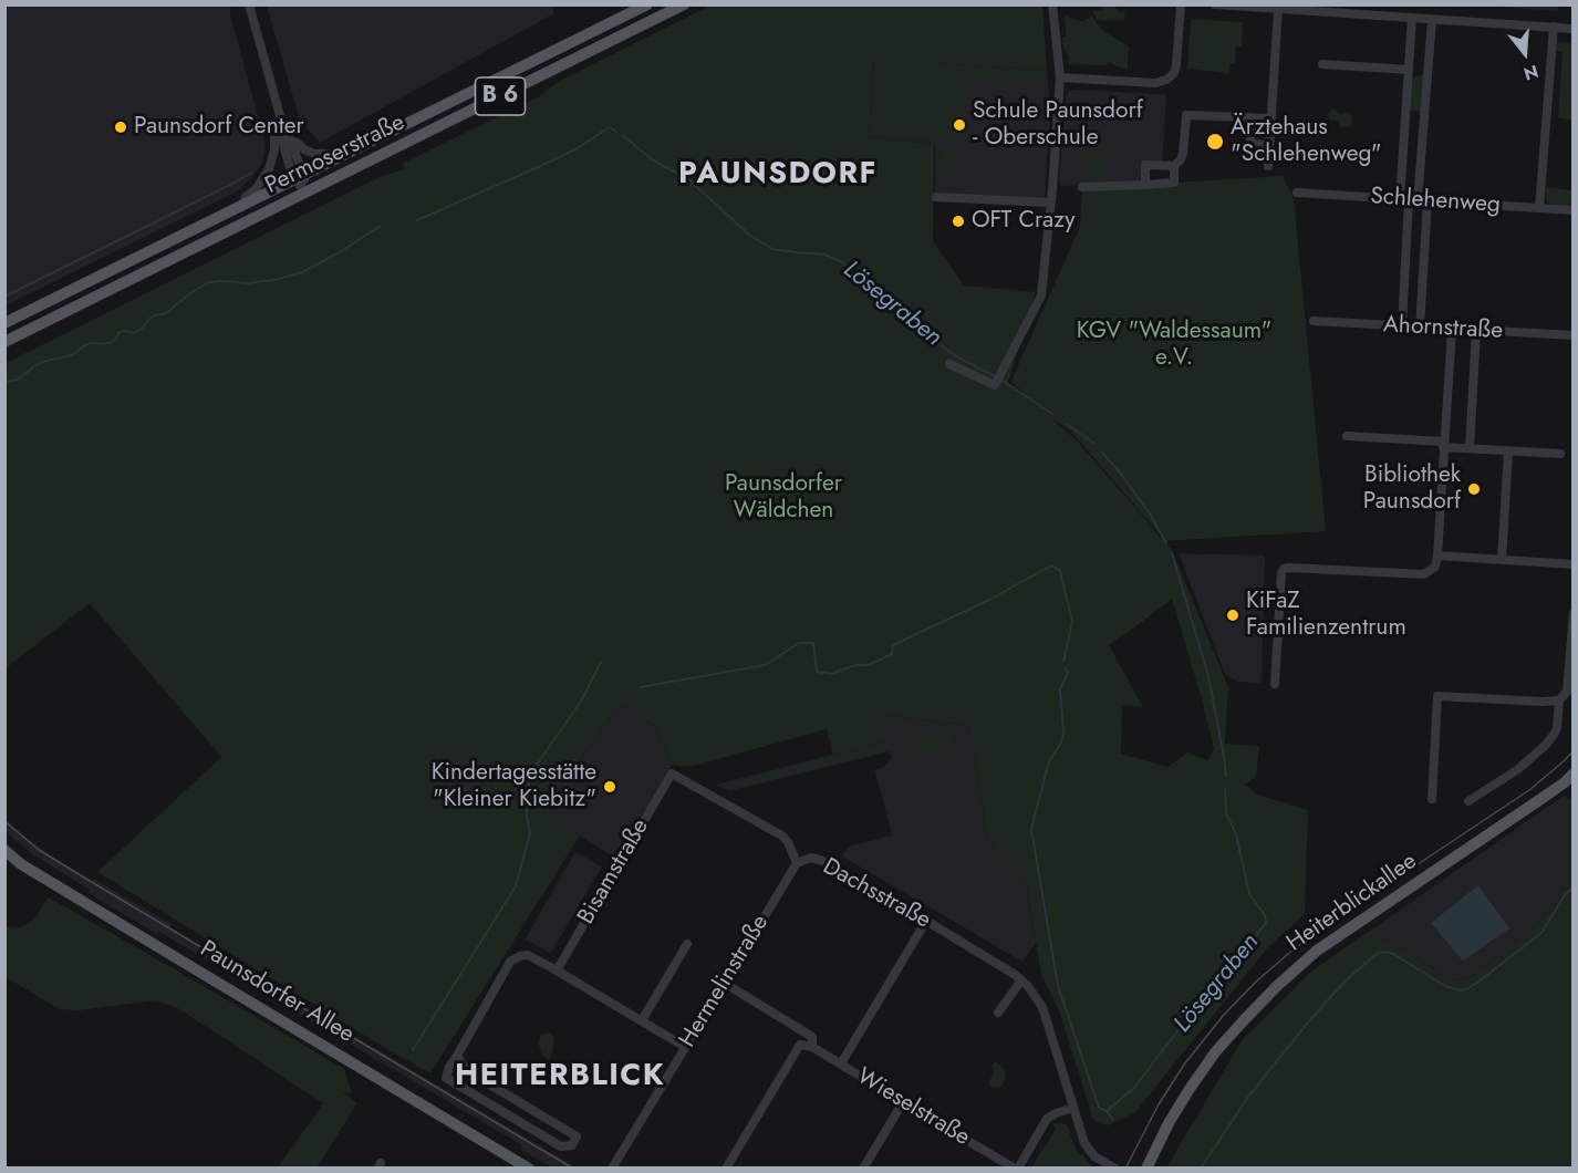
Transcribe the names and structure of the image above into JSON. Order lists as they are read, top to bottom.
{
  "streets": {
    "main road": [
      "B 6",
      "Permoserstraße",
      "Heiterblickallee",
      "Paunsdorfer Allee"
    ],
    "street": [
      "Schlehenweg",
      "Ahornstraße",
      "Bisamstraße",
      "Dachsstraße",
      "Hermelinstraße",
      "Wieselstraße"
    ]
  },
  "crossings": [
    ["Bisamstraße", "Dachsstraße"],
    ["Dachsstraße", "Hermelinstraße"],
    ["Hermelinstraße", "Wieselstraße"]
  ],
  "districts": ["PAUNSDORF", "HEITERBLICK"],
  "water": ["Lösegraben"],
  "parks": ["KGV \"Waldessaum\" e.V.", "Paunsdorfer Wäldchen"],
  "places": [
    "Schule Paunsdorf - Oberschule",
    "Paunsdorf Center",
    "Ärztehaus \"Schlehenweg\"",
    "OFT Crazy",
    "Bibliothek Paunsdorf",
    "KiFaZ Familienzentrum",
    "Kindertagesstätte \"Kleiner Kiebitz\""
  ],
  "north": "bottom"
}
